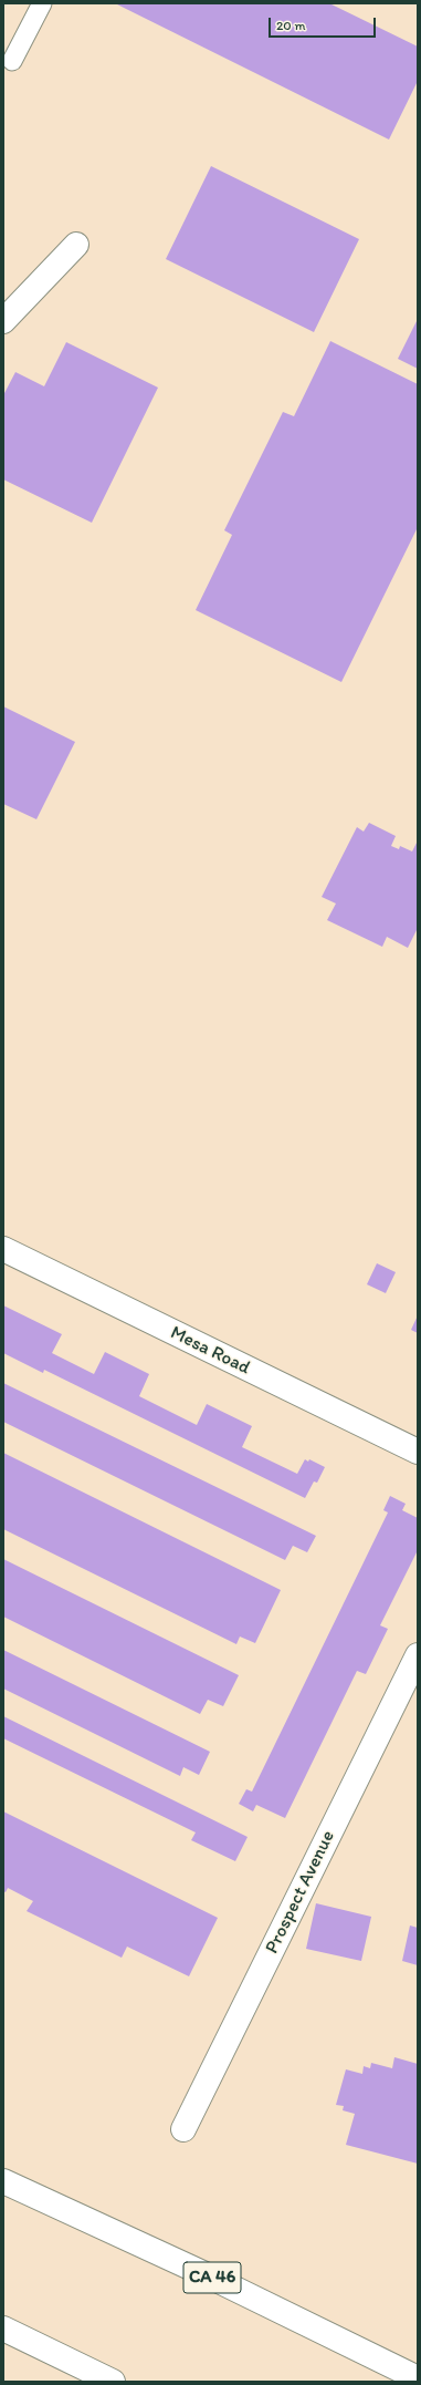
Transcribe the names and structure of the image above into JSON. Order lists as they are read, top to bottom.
{
  "streets": {
    "main road": ["Mesa Road", "Prospect Avenue", "CA 46"]
  },
  "scale_bar": "20 m"
}
